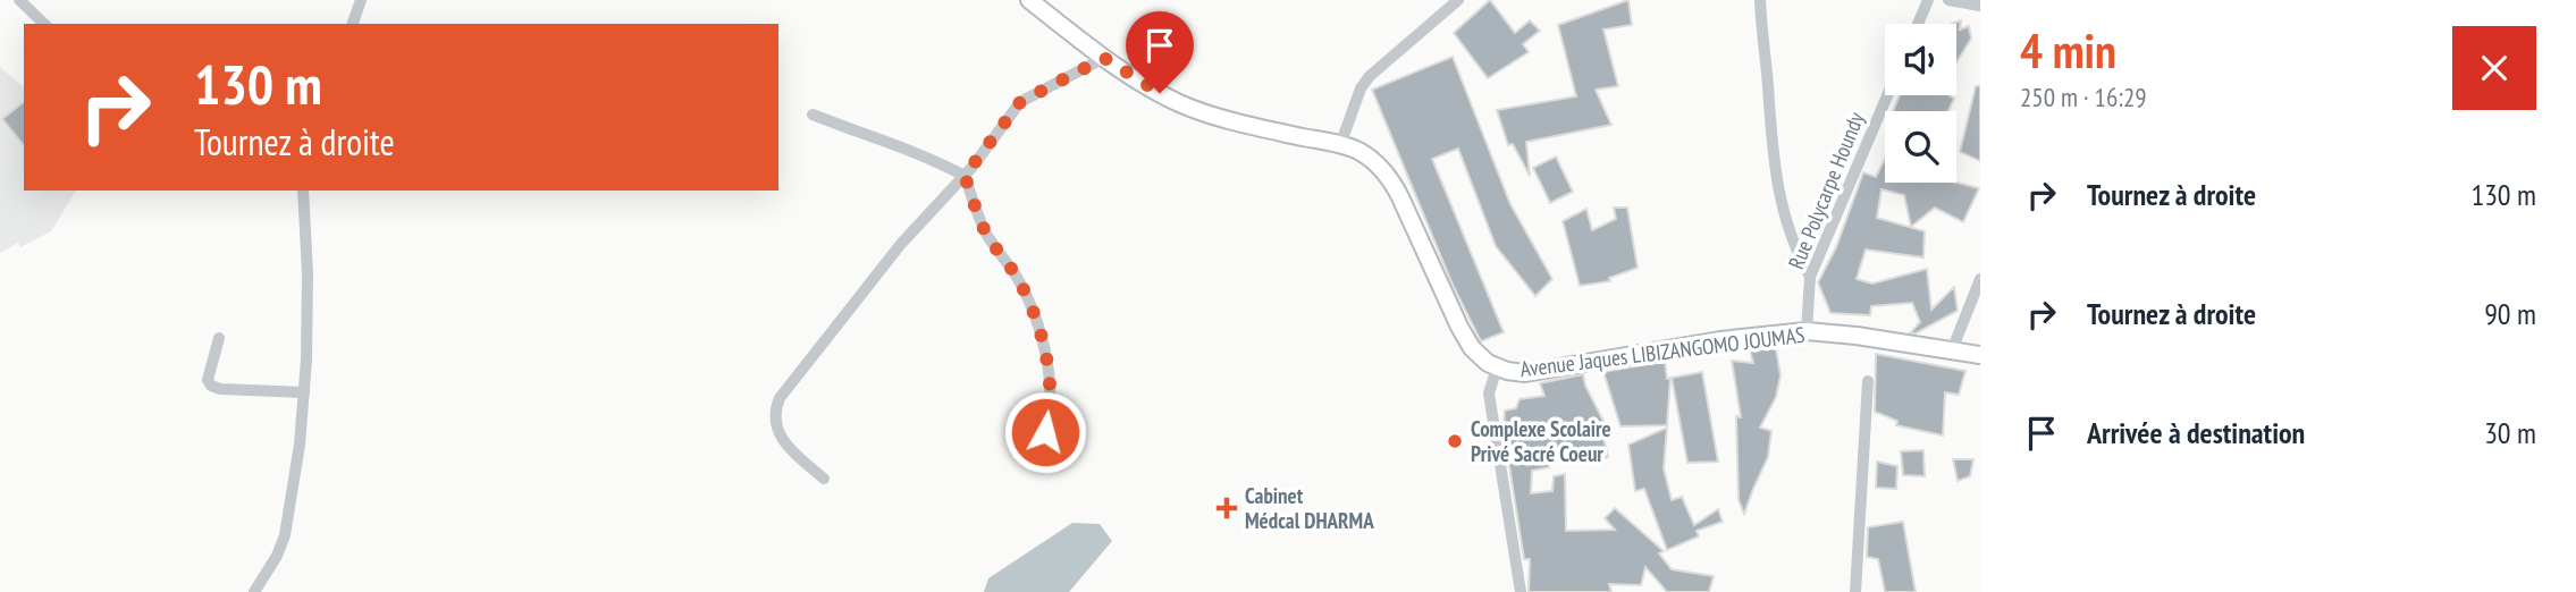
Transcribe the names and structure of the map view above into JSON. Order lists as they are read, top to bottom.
{
  "streets": {
    "main road": ["Avenue Jaques LIBIZANGOMO JOUMAS"],
    "street": ["Rue Polycarpe Houndy"]
  },
  "crossings": [
    ["Rue Polycarpe Houndy", "Avenue Jaques LIBIZANGOMO JOUMAS"]
  ],
  "places": {
    "other": ["Complexe Scolaire Privé Sacré Coeur"],
    "health": ["Cabinet Médcal DHARMA"]
  },
  "page": {
    "heading": ["4 min", "250 m · 16:29"],
    "turn": ["130 m", "Tournez à droite"],
    "list": [
      {
        "name": "Tournez à droite",
        "value": "130 m"
      },
      {
        "name": "Tournez à droite",
        "value": "90 m"
      },
      {
        "name": "Arrivée à destination",
        "value": "30 m"
      }
    ]
  }
}
